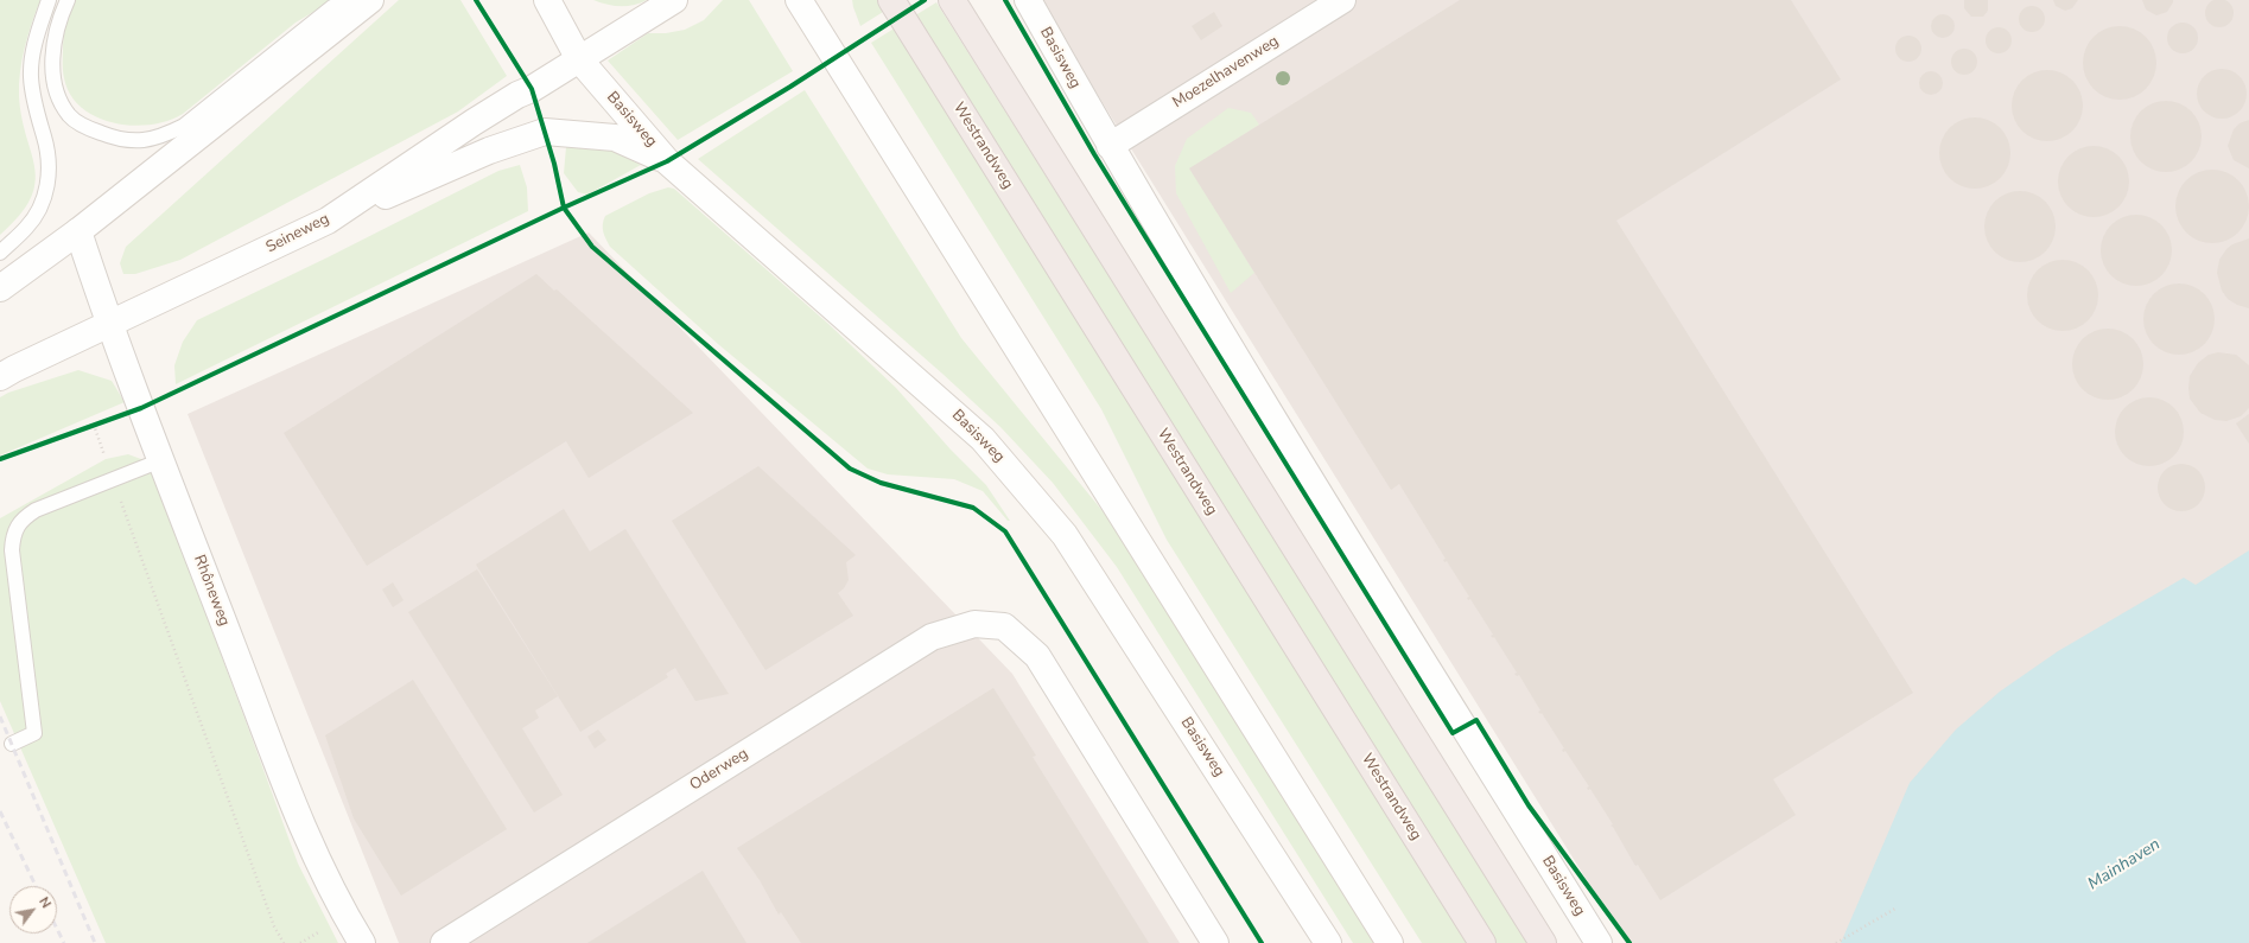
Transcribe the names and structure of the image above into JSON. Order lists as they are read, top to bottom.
{
  "streets": {
    "highway": ["Westrandweg"],
    "main road": [
      "Basisweg",
      "Moezelhavenweg",
      "Seineweg",
      "Rhôneweg",
      "Oderweg"
    ]
  },
  "crossings": [
    ["Basisweg", "Moezelhavenweg"],
    ["Basisweg", "Seineweg"],
    ["Seineweg", "Rhôneweg"]
  ],
  "water": ["Mainhaven"],
  "north": "top right"
}
